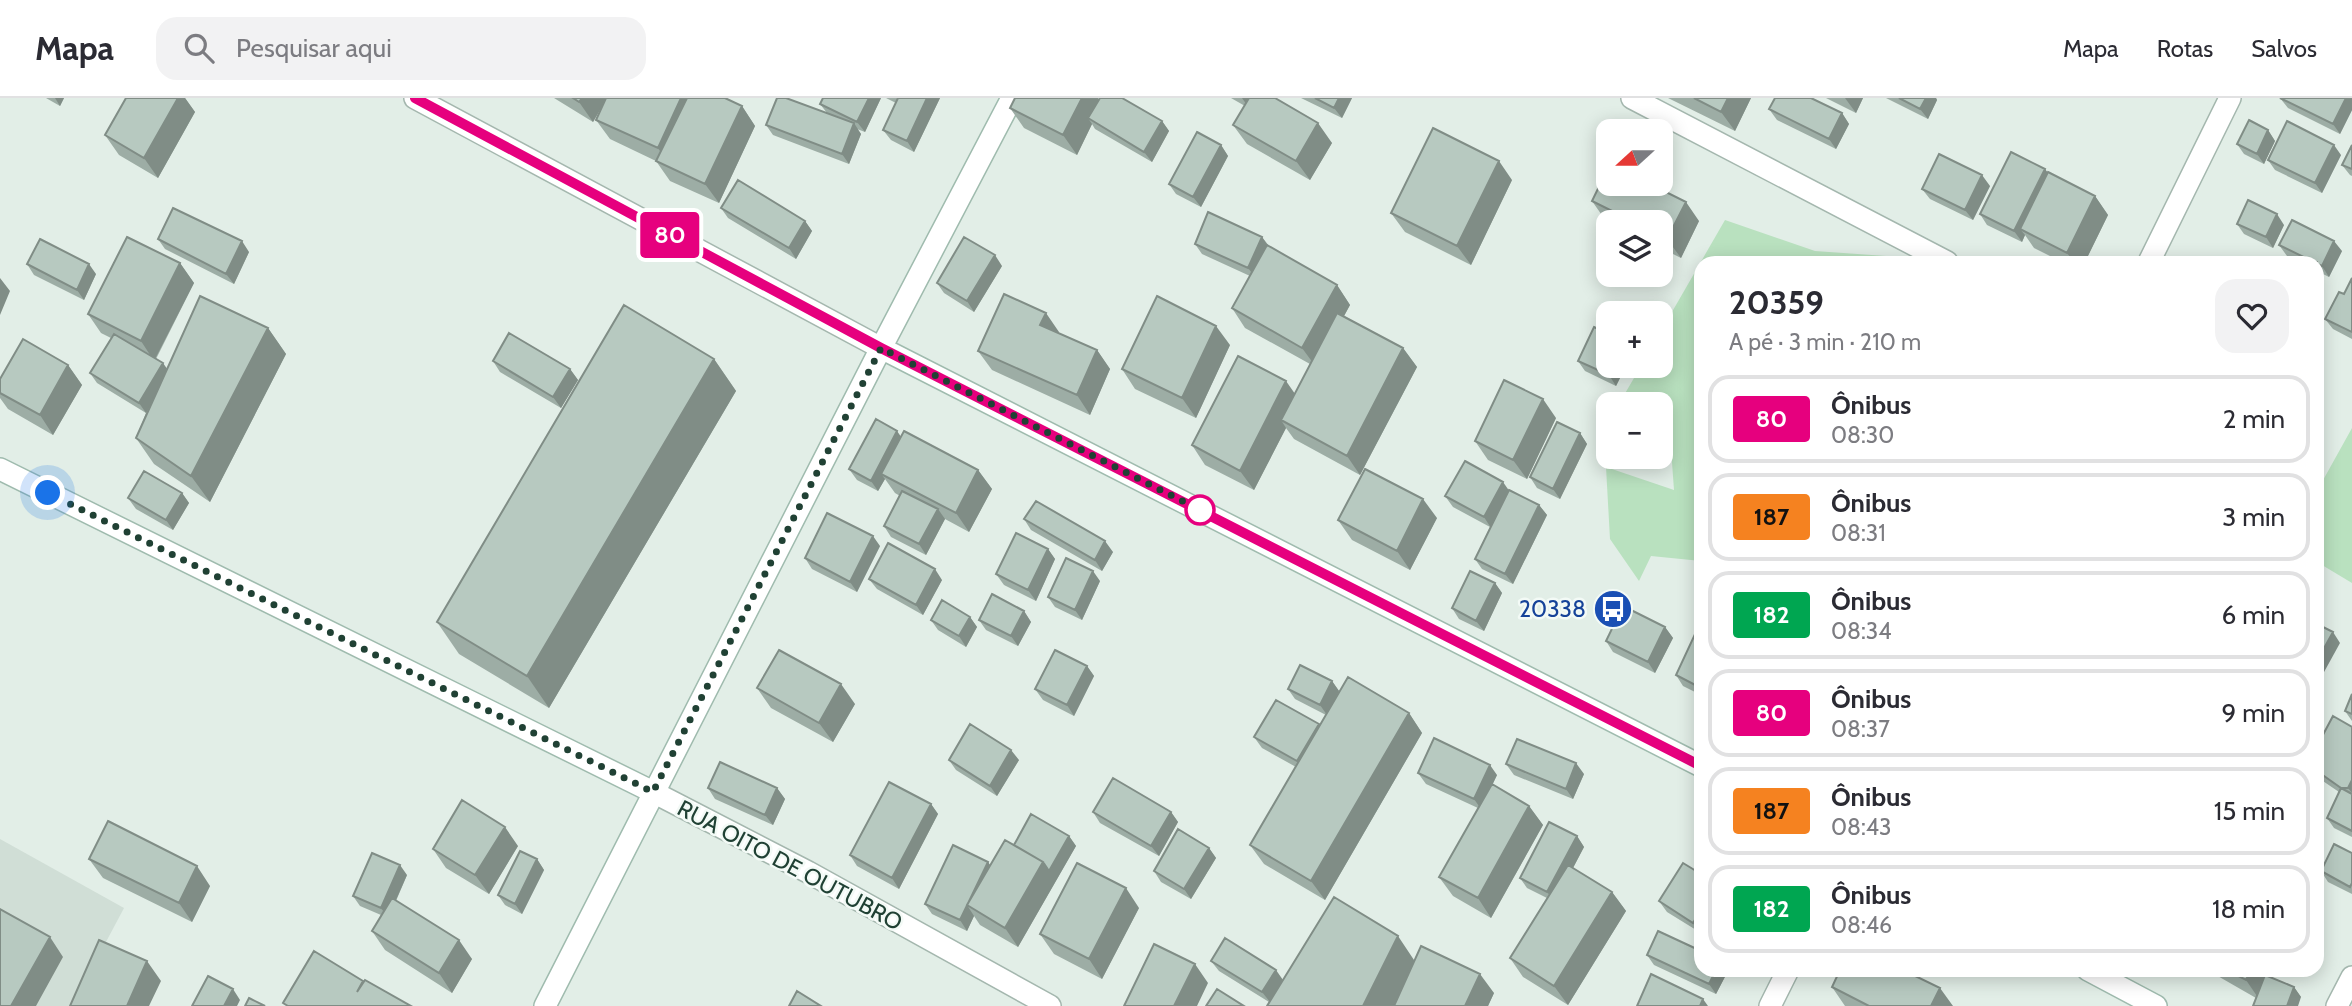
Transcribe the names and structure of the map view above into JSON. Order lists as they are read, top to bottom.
{
  "streets": {
    "street": ["RUA OITO DE OUTUBRO"]
  },
  "places": {
    "bus stop": ["20338"]
  },
  "lines": ["bus line 80"],
  "north": "left",
  "page": {
    "header": "Mapa",
    "search": "Pesquisar aqui",
    "nav": ["Mapa", "Rotas", "Salvos"],
    "on_map": "80",
    "map_buttons": ["+", "−"],
    "heading": ["20359", "A pé · 3 min · 210 m"],
    "list": [
      {
        "mark": "80",
        "name": "Ônibus",
        "note": "08:30",
        "value": "2 min"
      },
      {
        "mark": "187",
        "name": "Ônibus",
        "note": "08:31",
        "value": "3 min"
      },
      {
        "mark": "182",
        "name": "Ônibus",
        "note": "08:34",
        "value": "6 min"
      },
      {
        "mark": "80",
        "name": "Ônibus",
        "note": "08:37",
        "value": "9 min"
      },
      {
        "mark": "187",
        "name": "Ônibus",
        "note": "08:43",
        "value": "15 min"
      },
      {
        "mark": "182",
        "name": "Ônibus",
        "note": "08:46",
        "value": "18 min"
      }
    ]
  }
}
